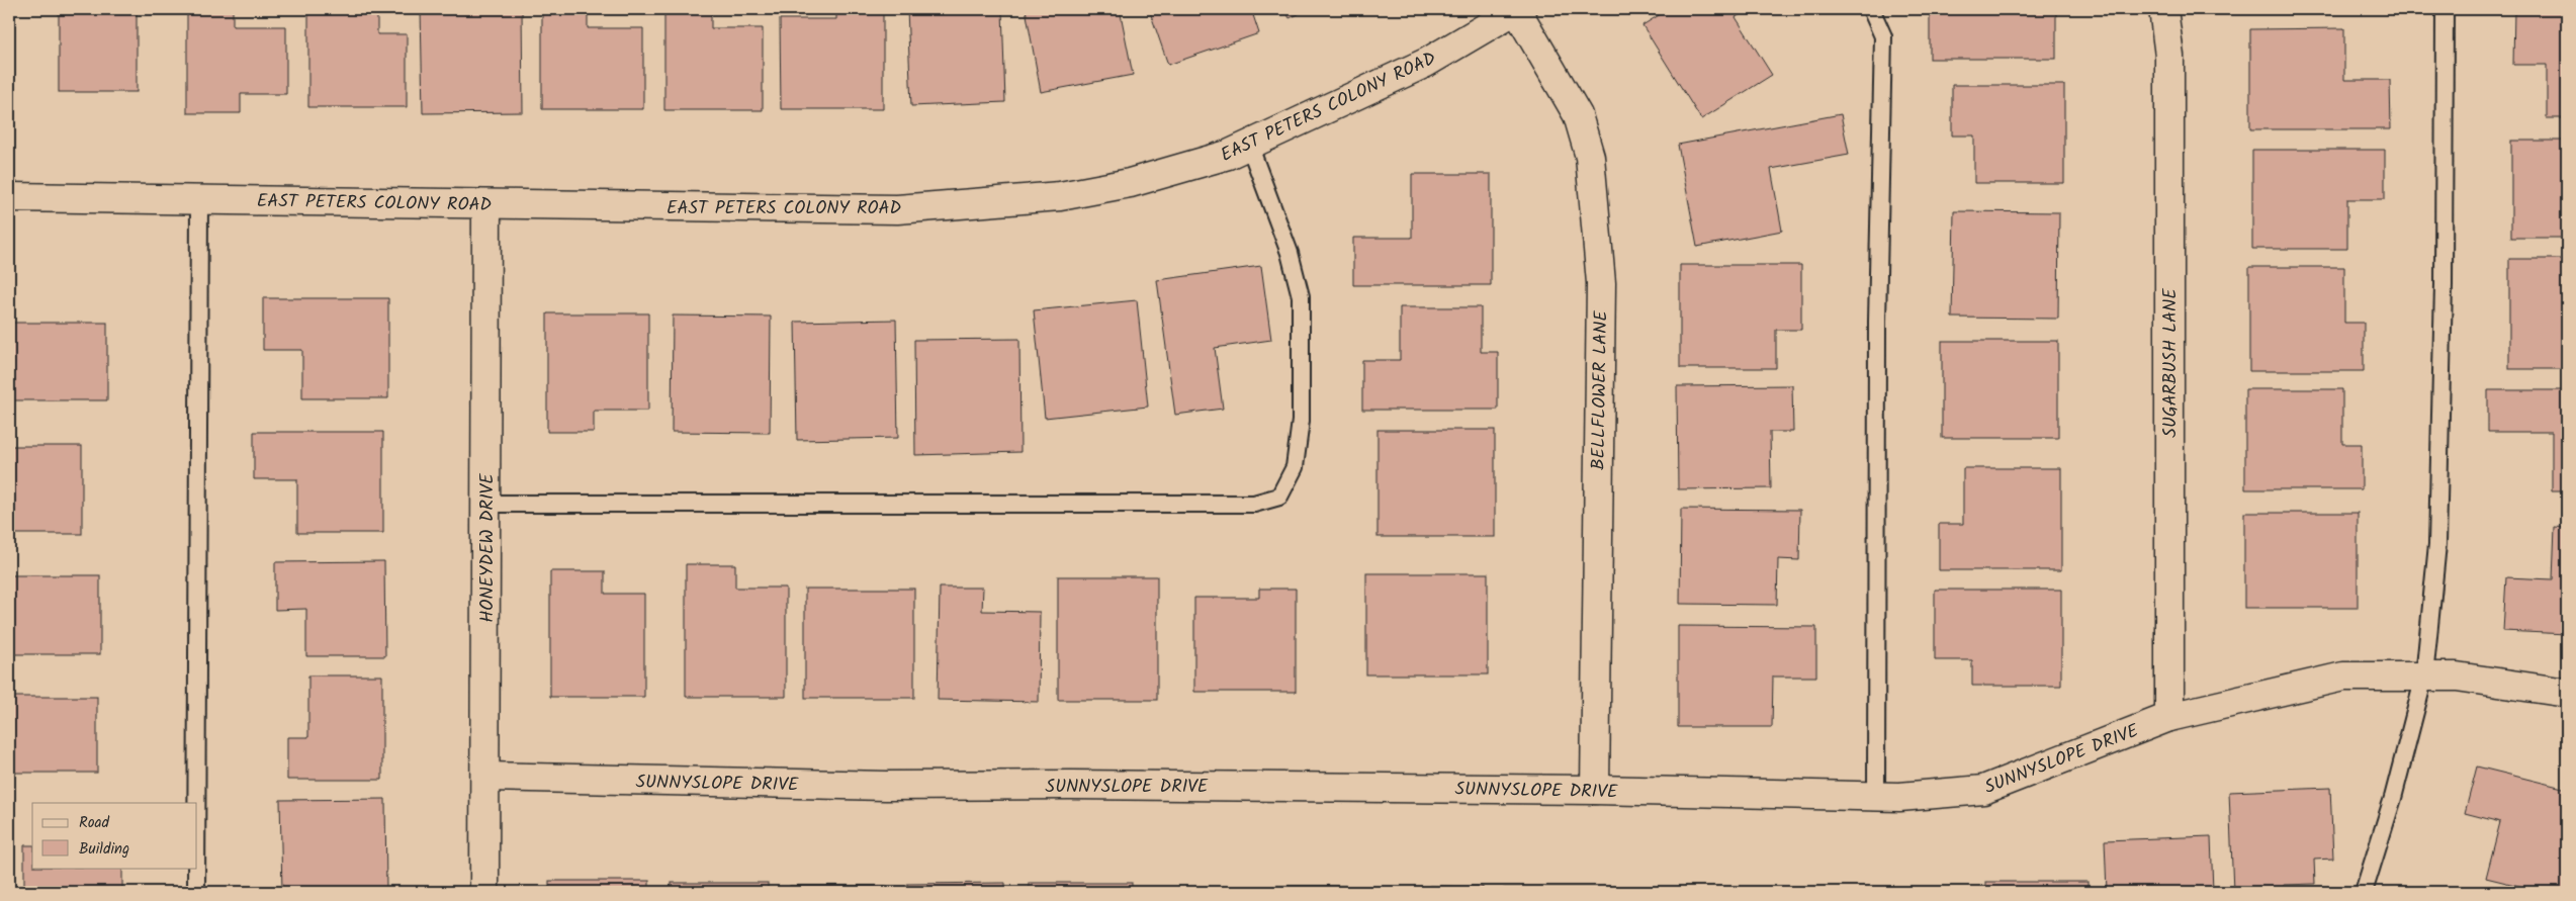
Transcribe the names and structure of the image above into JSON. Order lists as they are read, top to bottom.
{
  "streets": {
    "street": [
      "EAST PETERS COLONY ROAD",
      "SUGARBUSH LANE",
      "BELLFLOWER LANE",
      "HONEYDEW DRIVE",
      "SUNNYSLOPE DRIVE"
    ]
  },
  "crossings": [
    ["EAST PETERS COLONY ROAD", "BELLFLOWER LANE"],
    ["EAST PETERS COLONY ROAD", "HONEYDEW DRIVE"],
    ["SUGARBUSH LANE", "SUNNYSLOPE DRIVE"],
    ["BELLFLOWER LANE", "SUNNYSLOPE DRIVE"],
    ["HONEYDEW DRIVE", "SUNNYSLOPE DRIVE"]
  ],
  "legend": ["Road", "Building"]
}
